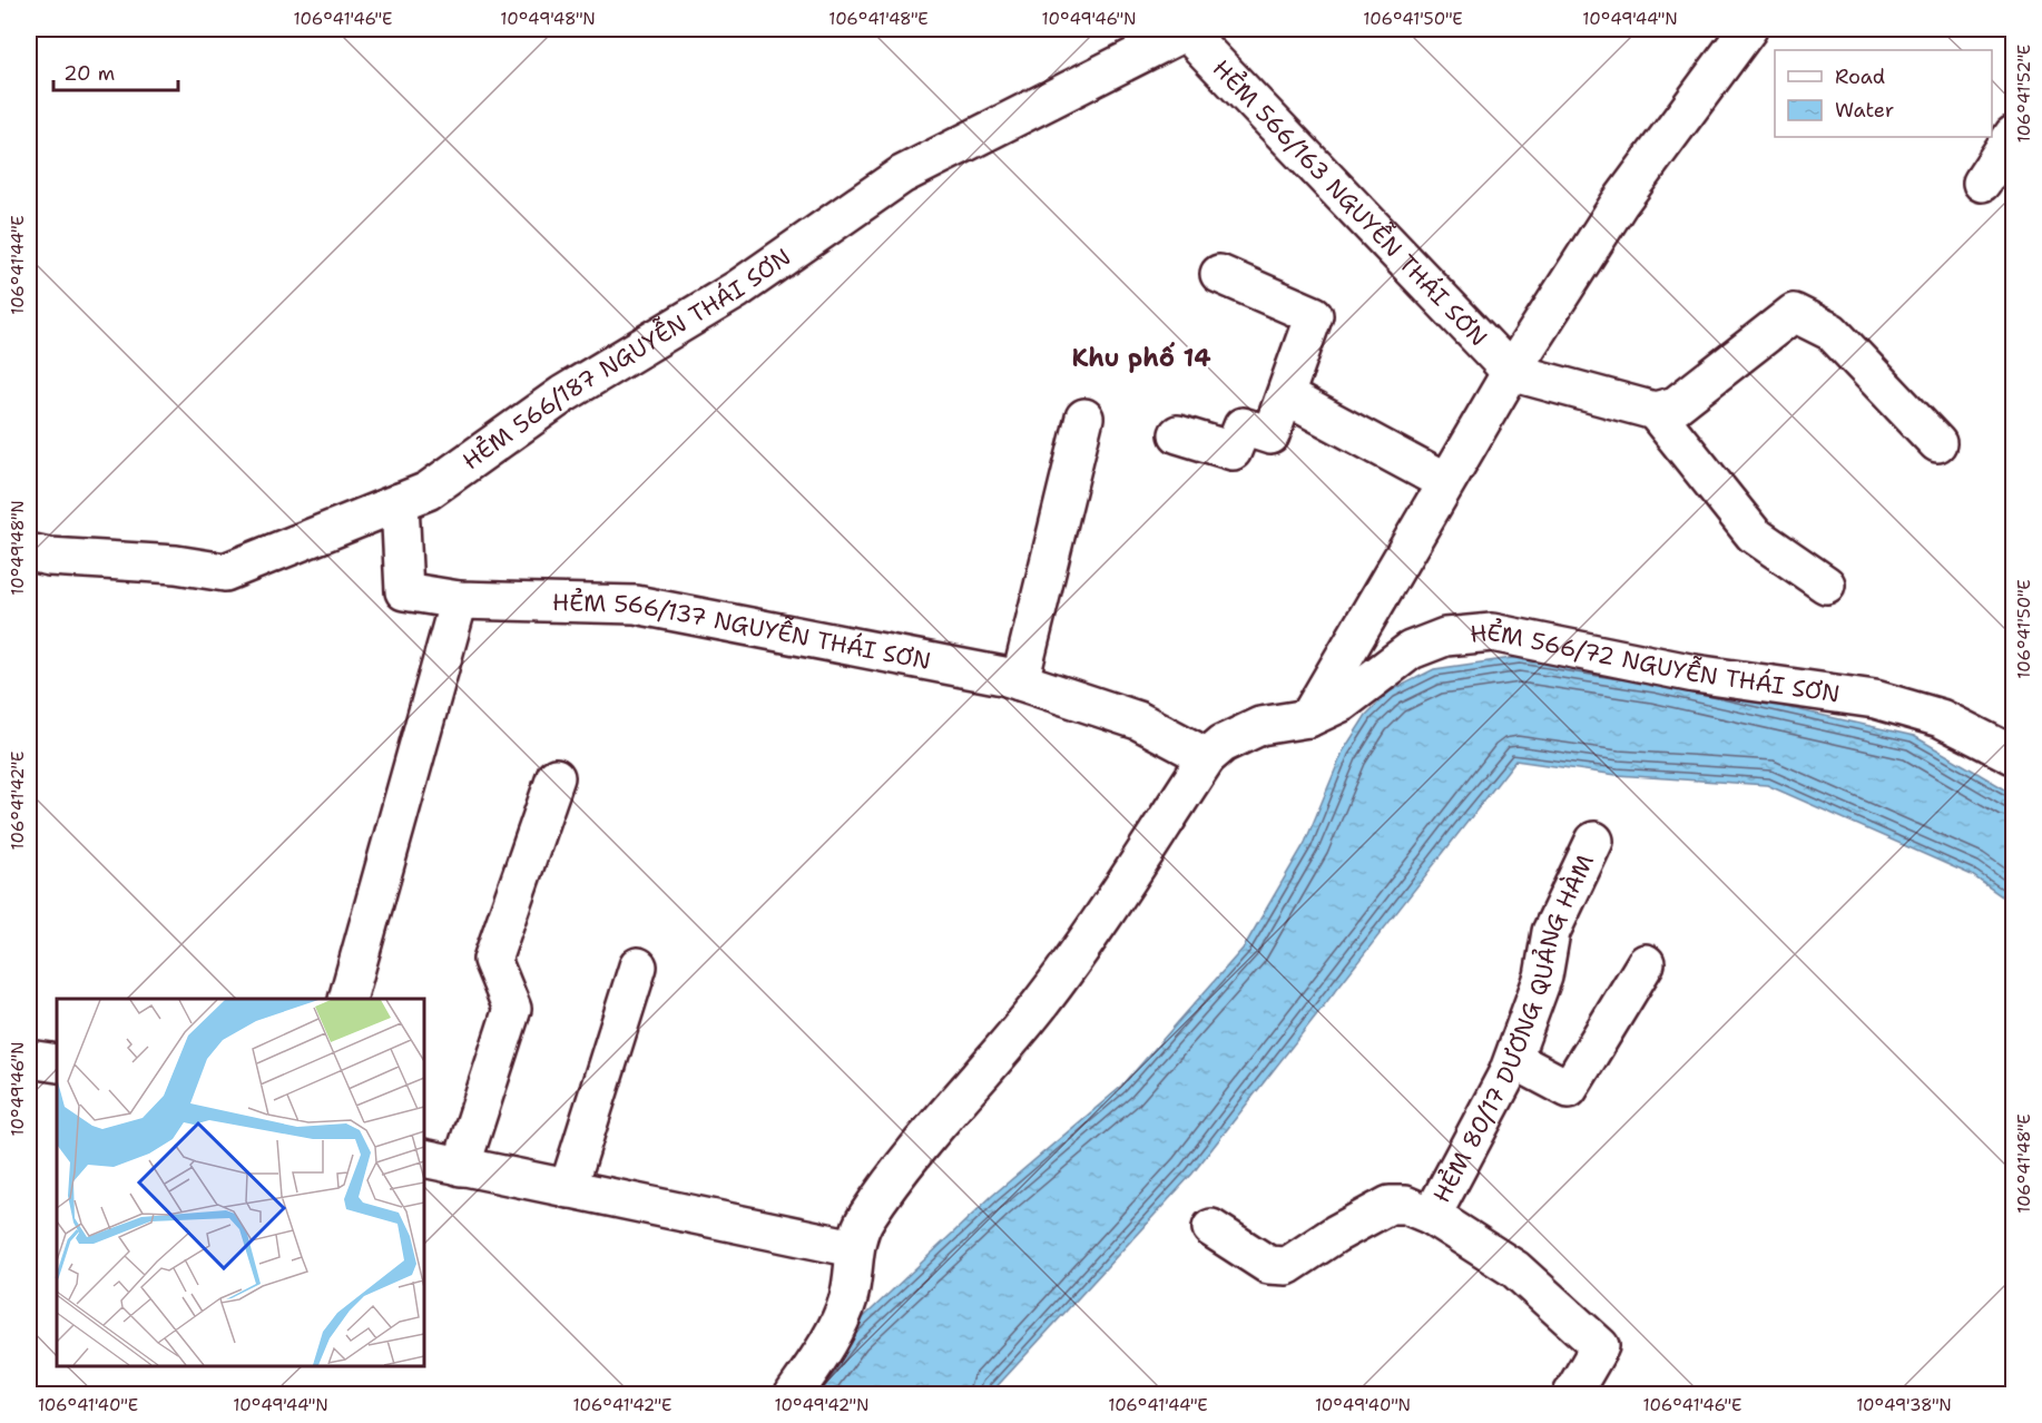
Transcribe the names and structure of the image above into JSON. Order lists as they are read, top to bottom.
{
  "streets": {
    "street": [
      "HẺM 566/163 NGUYỄN THÁI SƠN",
      "HẺM 566/187 NGUYỄN THÁI SƠN",
      "HẺM 566/137 NGUYỄN THÁI SƠN",
      "HẺM 566/72 NGUYỄN THÁI SƠN",
      "HẺM 80/17 DƯƠNG QUẢNG HÀM"
    ]
  },
  "crossings": [
    ["HẺM 566/163 NGUYỄN THÁI SƠN", "HẺM 566/187 NGUYỄN THÁI SƠN"],
    ["HẺM 566/187 NGUYỄN THÁI SƠN", "HẺM 566/137 NGUYỄN THÁI SƠN"],
    ["HẺM 566/137 NGUYỄN THÁI SƠN", "HẺM 566/72 NGUYỄN THÁI SƠN"]
  ],
  "districts": ["Khu phố 14"],
  "legend": ["Road", "Water"],
  "scale_bar": "20 m",
  "coordinates": [
    "106°41'46\"E",
    "10°49'48\"N",
    "106°41'48\"E",
    "10°49'46\"N",
    "106°41'50\"E",
    "10°49'44\"N",
    "106°41'52\"E",
    "106°41'44\"E",
    "106°41'42\"E",
    "106°41'40\"E",
    "10°49'42\"N",
    "10°49'40\"N",
    "10°49'38\"N"
  ]
}
